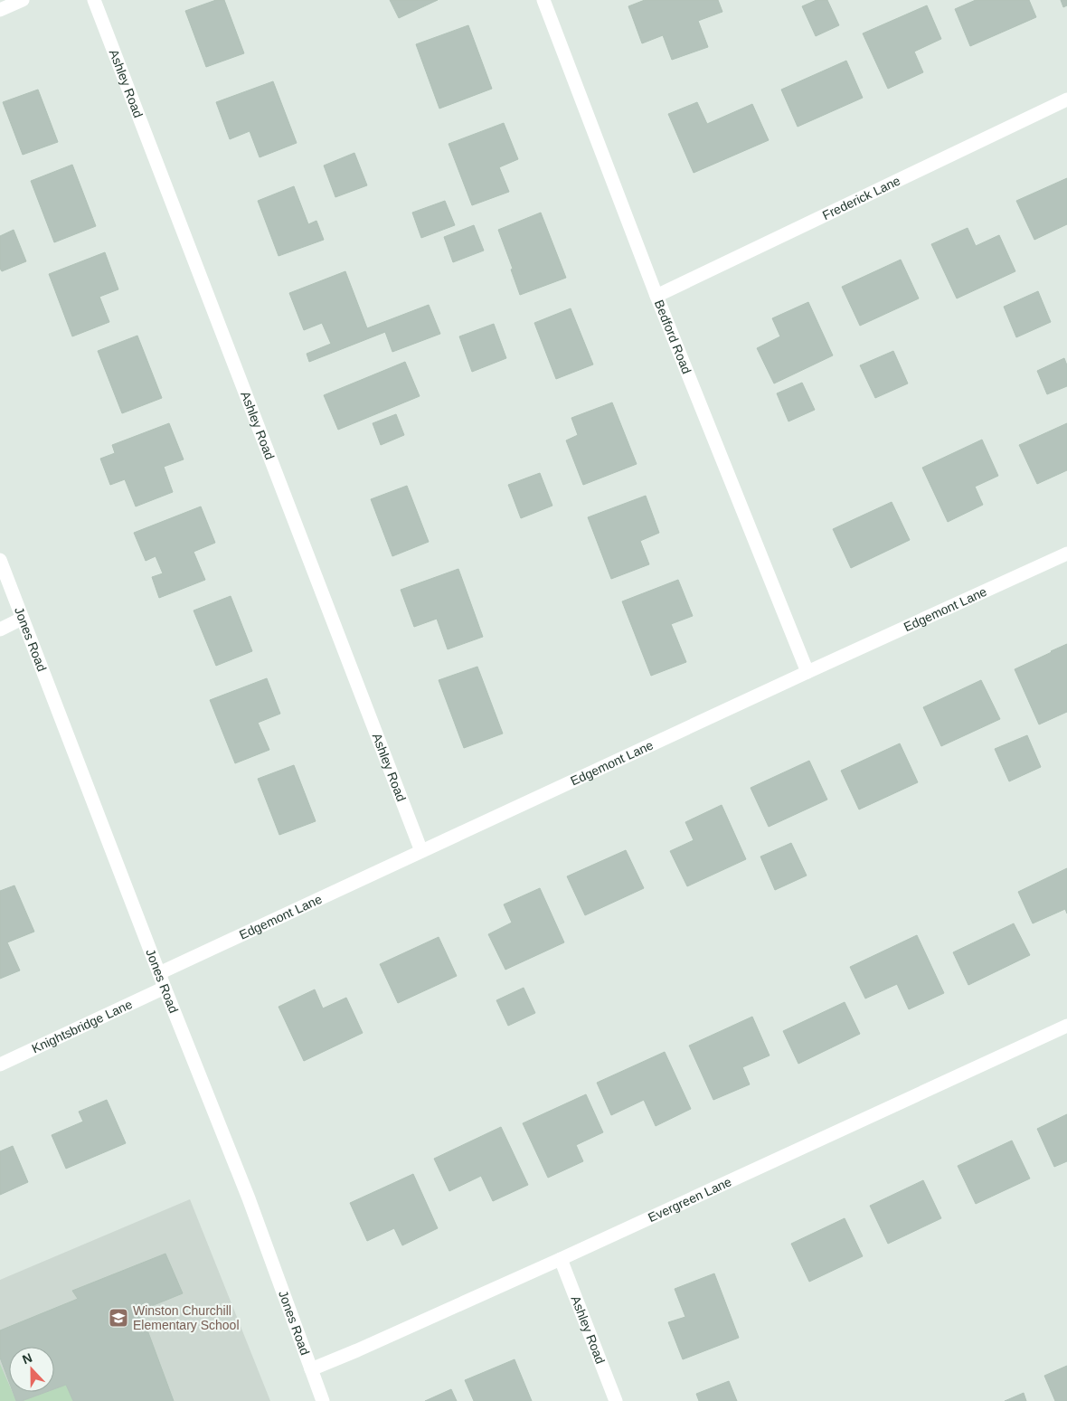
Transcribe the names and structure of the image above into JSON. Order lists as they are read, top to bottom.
{
  "streets": {
    "street": [
      "Ashley Road",
      "Frederick Lane",
      "Bedford Road",
      "Edgemont Lane",
      "Jones Road",
      "Knightsbridge Lane",
      "Evergreen Lane"
    ]
  },
  "crossings": [
    ["Ashley Road", "Edgemont Lane"],
    ["Ashley Road", "Evergreen Lane"],
    ["Frederick Lane", "Bedford Road"],
    ["Bedford Road", "Edgemont Lane"],
    ["Edgemont Lane", "Jones Road"],
    ["Jones Road", "Knightsbridge Lane"],
    ["Jones Road", "Evergreen Lane"]
  ],
  "places": {
    "school or university": ["Winston Churchill Elementary School"]
  },
  "north": "top"
}
